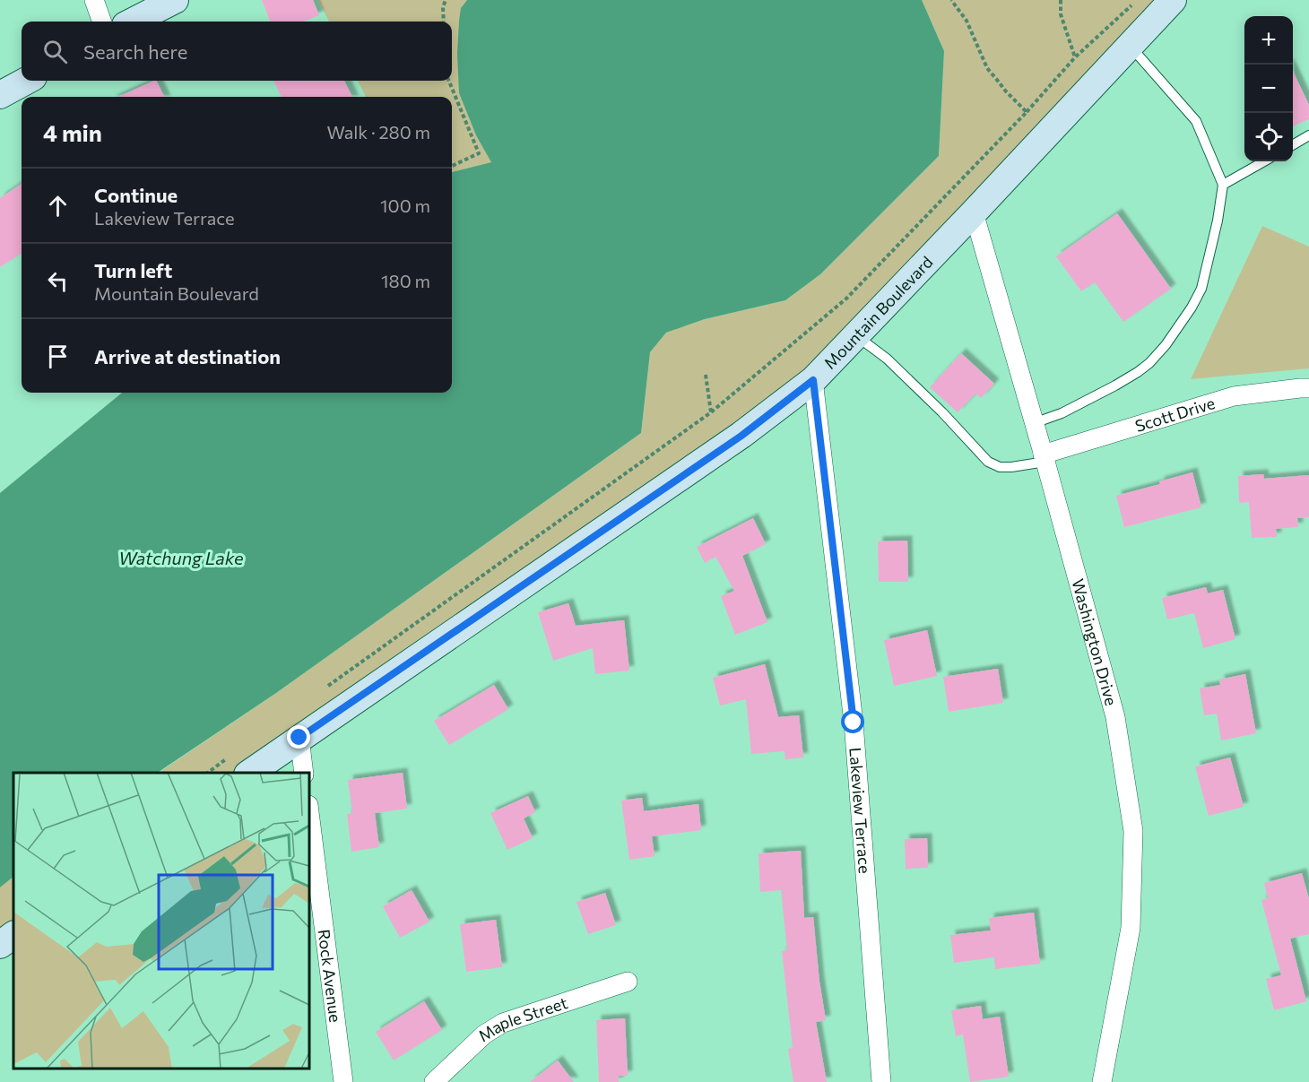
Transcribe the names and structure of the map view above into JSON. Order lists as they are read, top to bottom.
{
  "streets": {
    "street": [
      "Mountain Boulevard",
      "Scott Drive",
      "Washington Drive",
      "Lakeview Terrace",
      "Rock Avenue",
      "Maple Street"
    ]
  },
  "crossings": [
    ["Mountain Boulevard", "Washington Drive"],
    ["Mountain Boulevard", "Lakeview Terrace"],
    ["Scott Drive", "Washington Drive"]
  ],
  "water": ["Watchung Lake"],
  "page": {
    "map_buttons": ["+", "−"],
    "search": "Search here",
    "heading": ["4 min", "Walk · 280 m"],
    "list": [
      ["Continue", "Lakeview Terrace", "100 m"],
      ["Turn left", "Mountain Boulevard", "180 m"],
      "Arrive at destination"
    ]
  }
}
